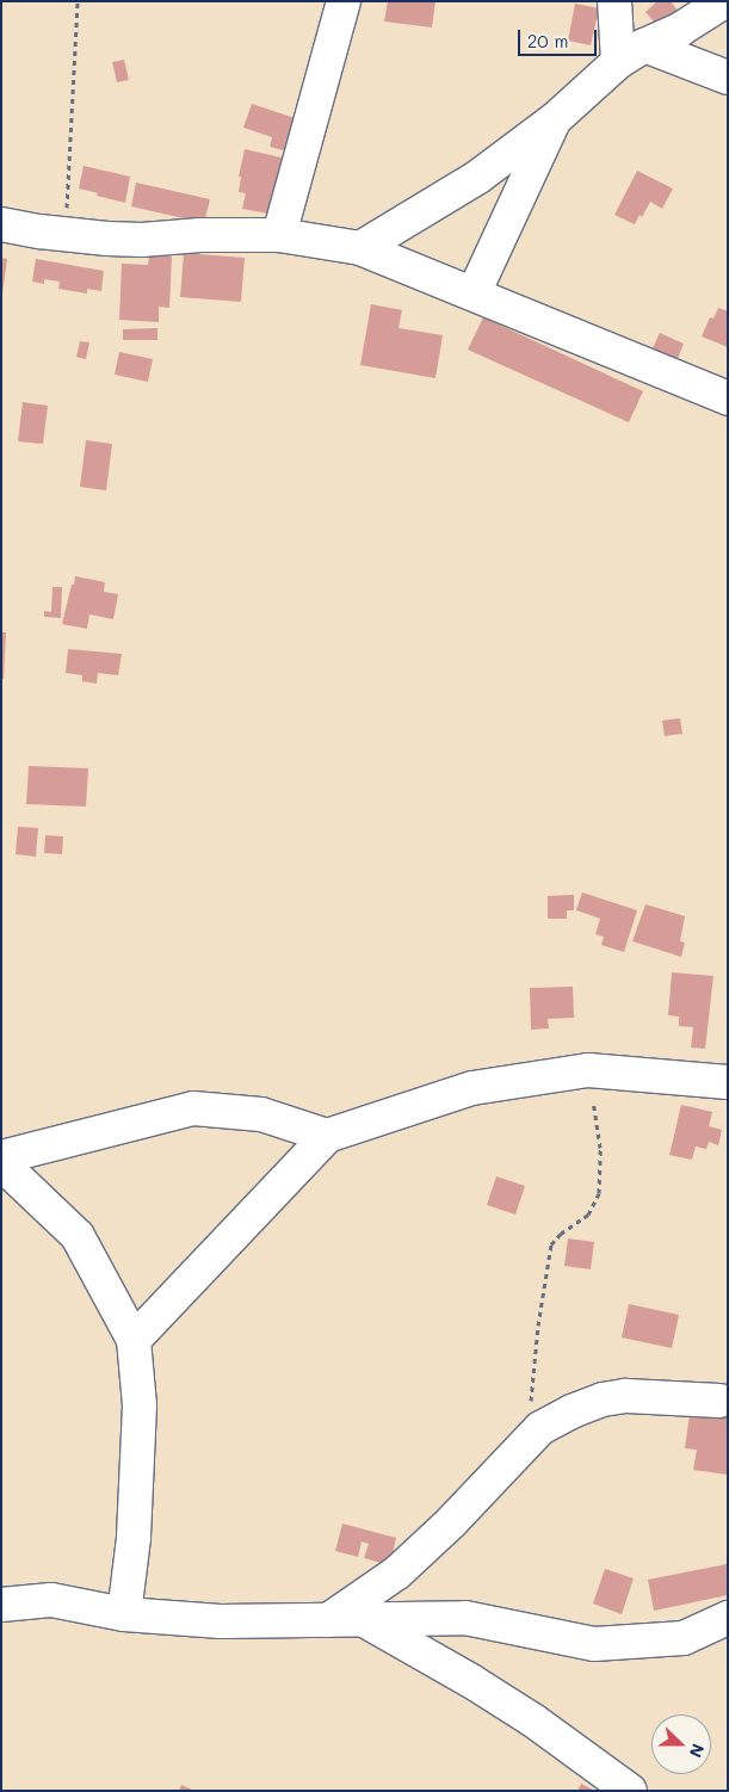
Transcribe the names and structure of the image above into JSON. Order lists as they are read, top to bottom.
{
  "scale_bar": "20 m",
  "north": "right"
}
